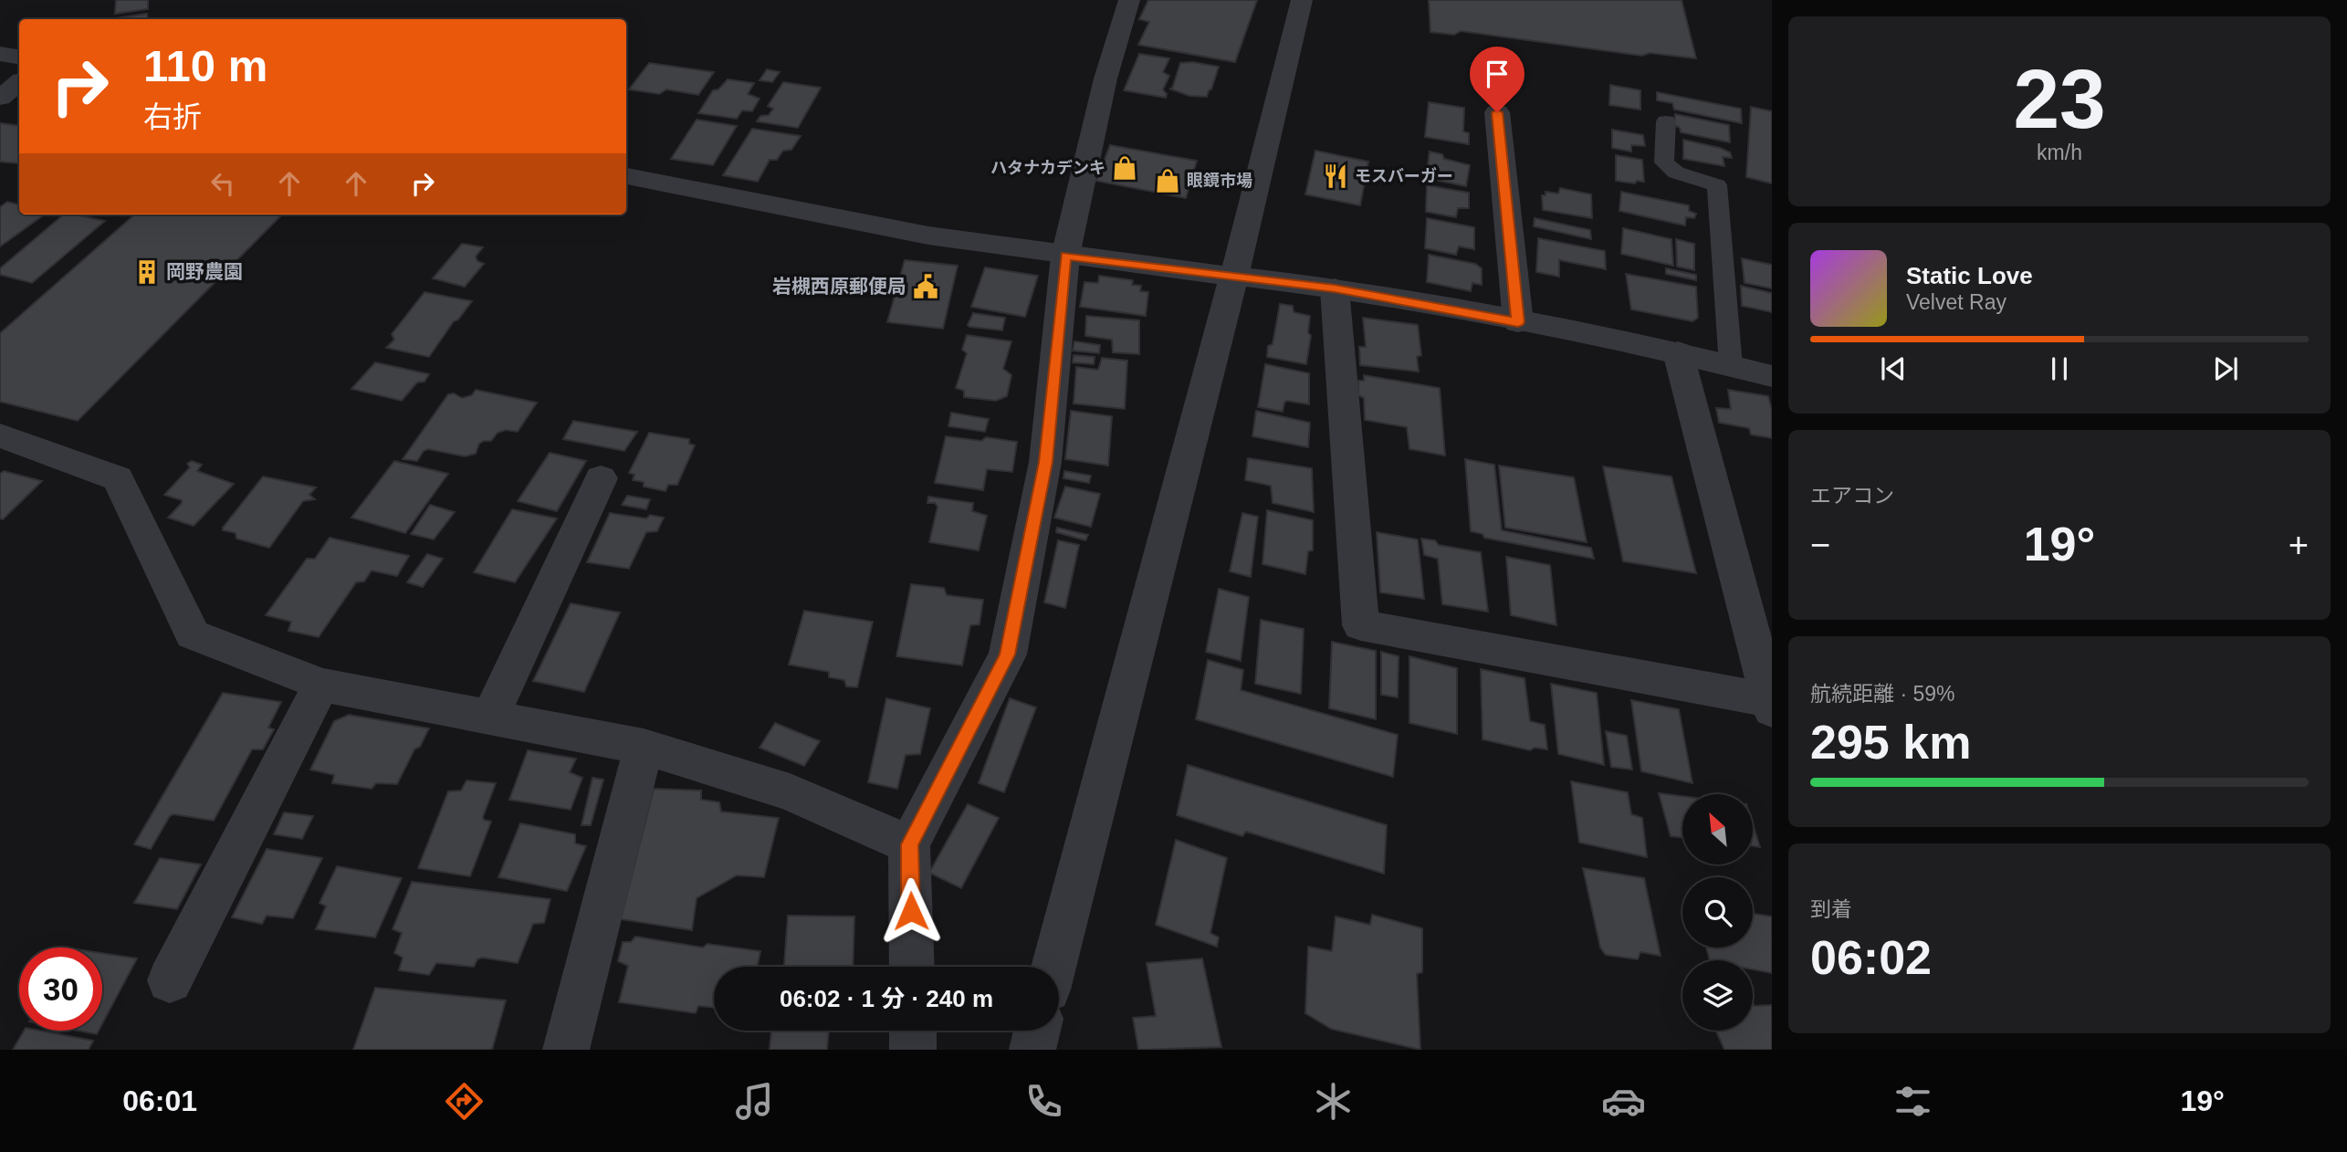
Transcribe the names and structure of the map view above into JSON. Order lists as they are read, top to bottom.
{
  "places": {
    "shop": ["ハタナカデンキ", "眼鏡市場"],
    "restaurant": ["モスバーガー"],
    "building": ["岡野農園"],
    "public building": ["岩槻西原郵便局"]
  },
  "north": "top left",
  "page": {
    "tile": [
      ["23", "km/h"],
      "エアコン",
      ["航続距離 · 59%", "295 km"],
      ["到着", "06:02"]
    ],
    "turn": ["110 m", "右折"],
    "song": ["Static Love", "Velvet Ray"],
    "heat": ["−", "19°", "+"],
    "limit": "30",
    "trip": "06:02 · 1 分 · 240 m",
    "tabs": ["06:01", "19°"]
  }
}
